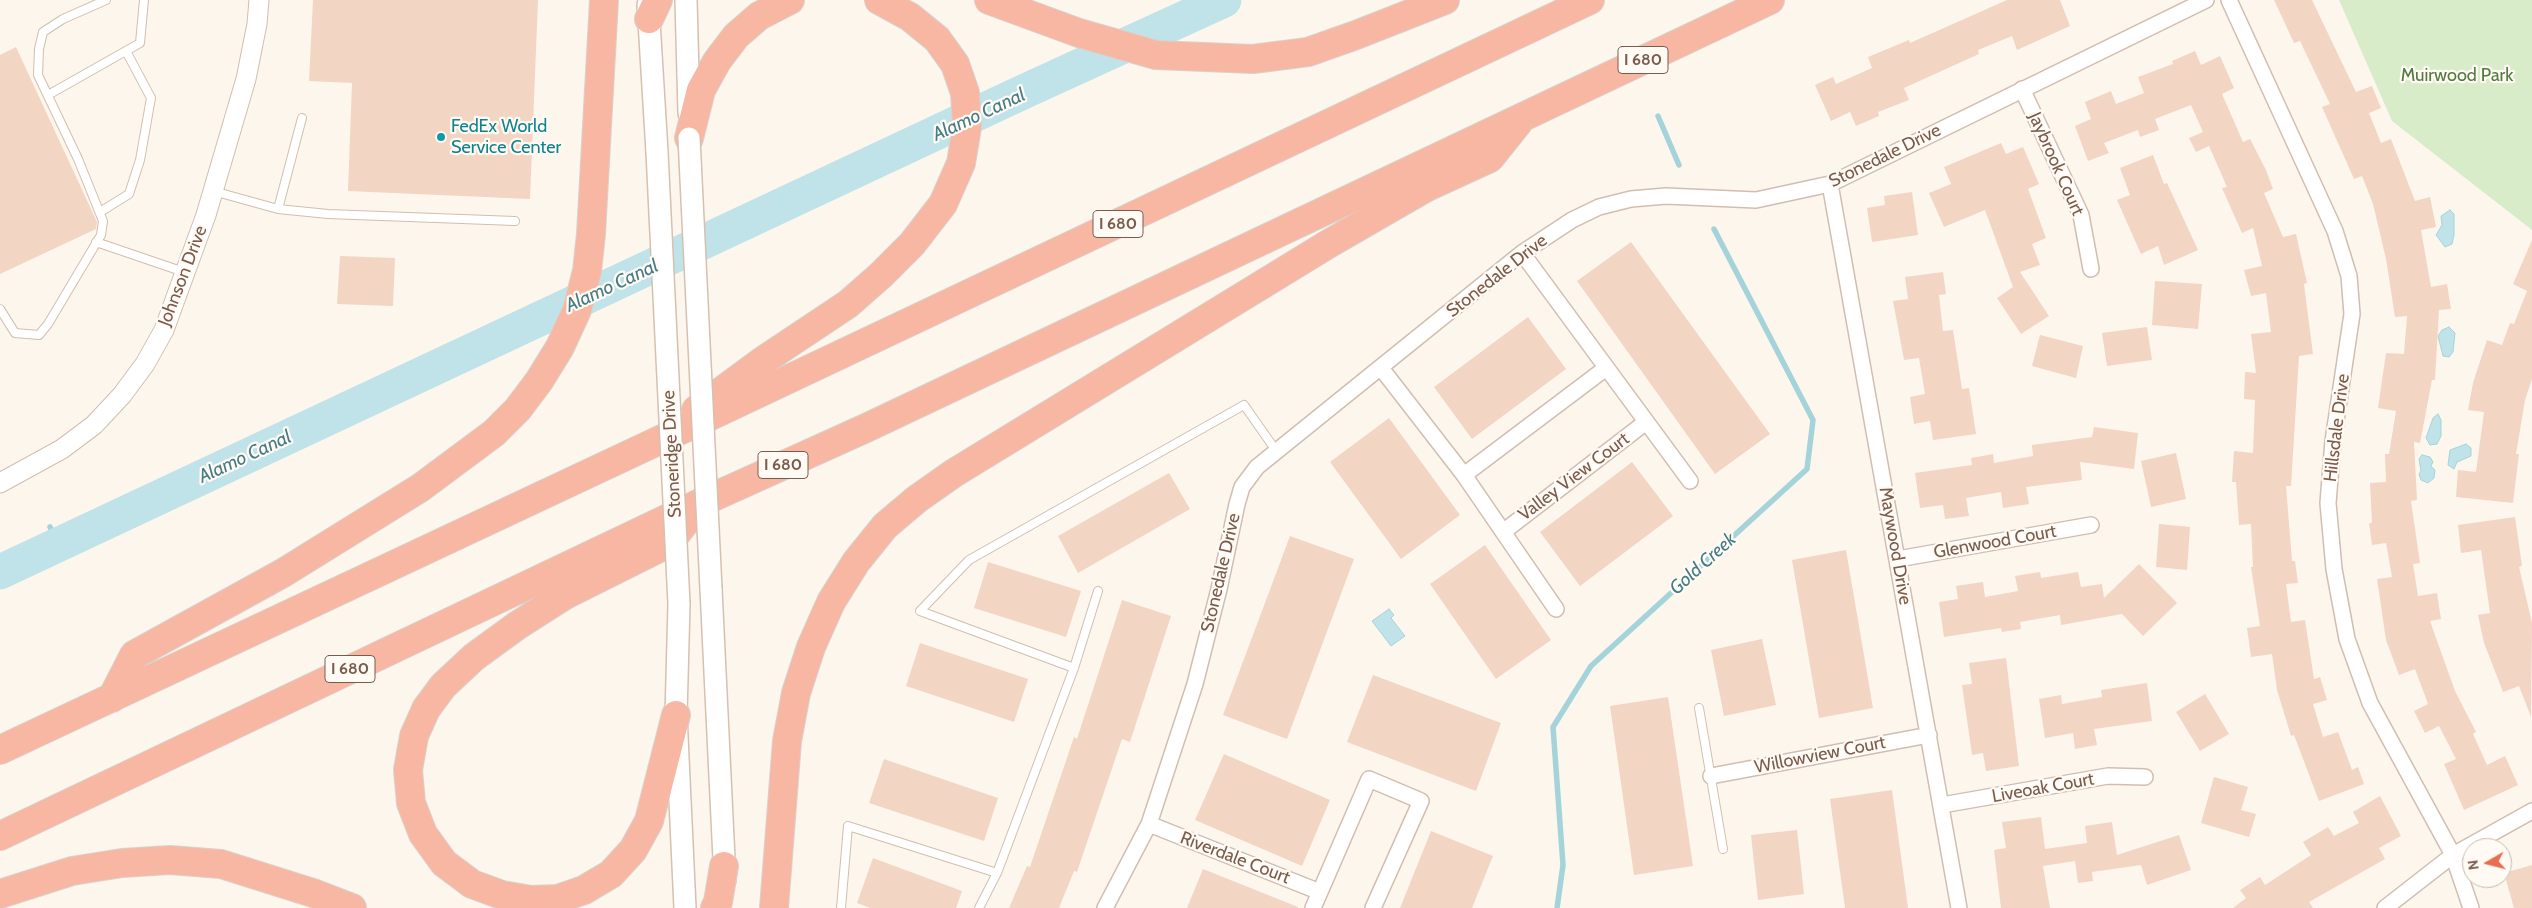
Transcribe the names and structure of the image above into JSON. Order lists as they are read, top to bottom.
{
  "streets": {
    "highway": ["I 680"],
    "main road": ["Stoneridge Drive"],
    "street": [
      "Stonedale Drive",
      "Jaybrook Court",
      "Johnson Drive",
      "Hillsdale Drive",
      "Valley View Court",
      "Glenwood Court",
      "Maywood Drive",
      "Willowview Court",
      "Liveoak Court",
      "Riverdale Court"
    ]
  },
  "crossings": [
    ["Stonedale Drive", "Jaybrook Court"],
    ["Stonedale Drive", "Valley View Court"],
    ["Stonedale Drive", "Maywood Drive"],
    ["Stonedale Drive", "Riverdale Court"],
    ["Glenwood Court", "Maywood Drive"],
    ["Maywood Drive", "Willowview Court"],
    ["Maywood Drive", "Liveoak Court"]
  ],
  "water": ["Alamo Canal", "Gold Creek"],
  "parks": ["Muirwood Park"],
  "places": ["FedEx World Service Center"],
  "north": "left"
}
